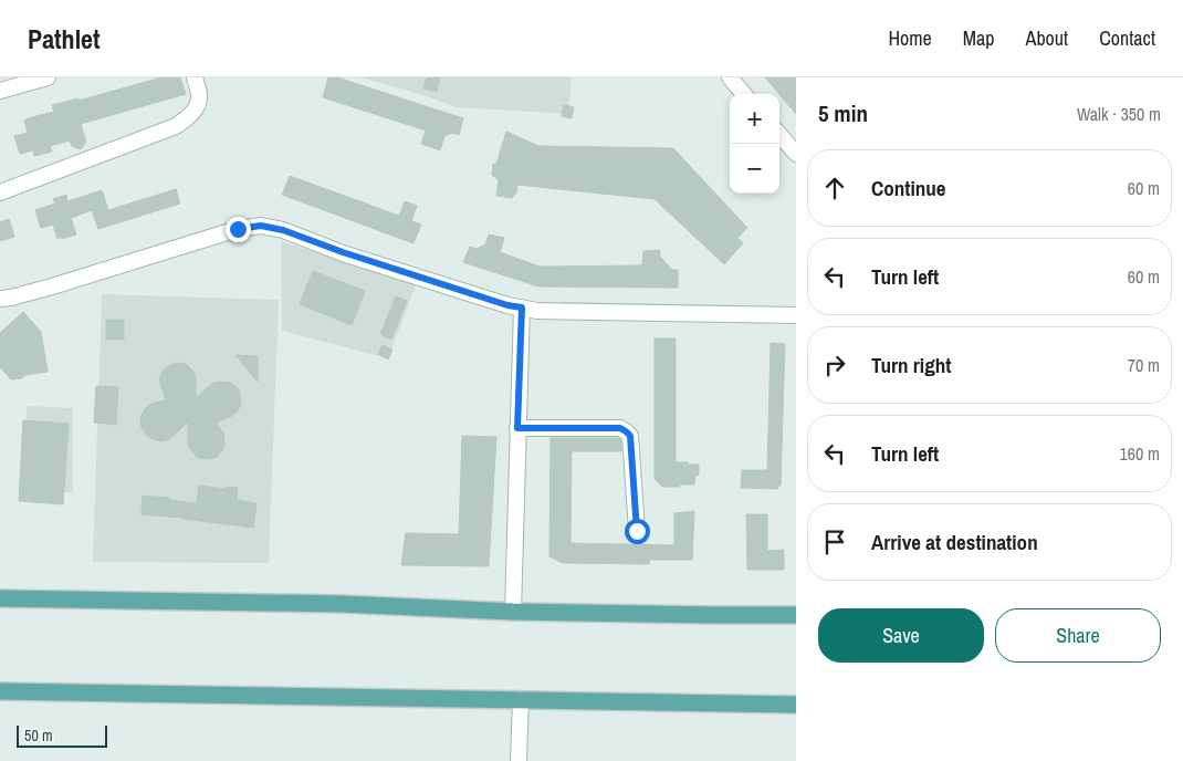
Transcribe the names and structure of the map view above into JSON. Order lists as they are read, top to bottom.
{
  "scale_bar": "50 m",
  "page": {
    "header": "Pathlet",
    "nav": [
      "Home",
      "Map",
      "About",
      "Contact"
    ],
    "heading": ["5 min", "Walk · 350 m"],
    "map_buttons": ["+", "−"],
    "list": [
      ["Continue", "60 m"],
      ["Turn left", "60 m"],
      ["Turn right", "70 m"],
      ["Turn left", "160 m"],
      "Arrive at destination"
    ],
    "buttons": ["Save", "Share"],
    "scale": "50 m"
  }
}
